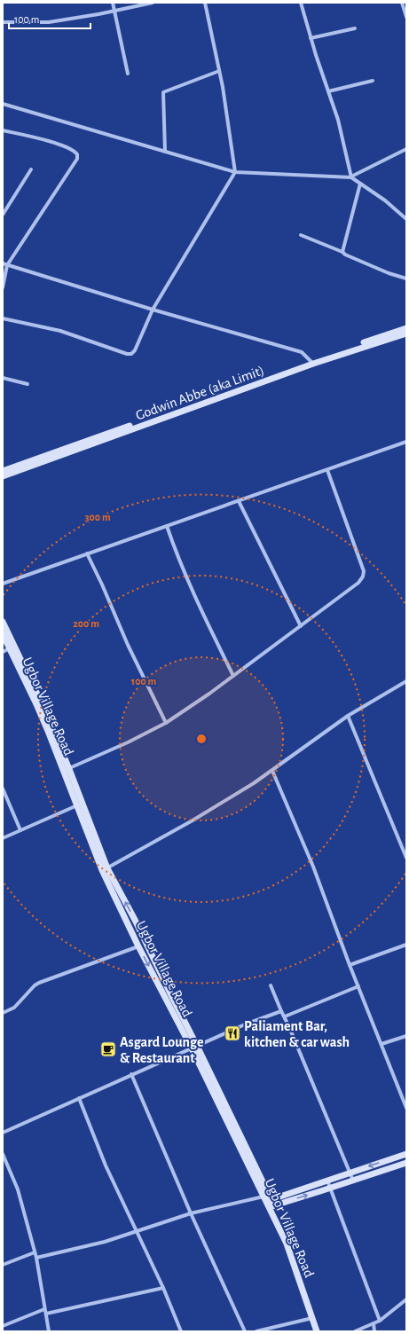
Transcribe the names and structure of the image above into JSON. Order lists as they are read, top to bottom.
{
  "streets": {
    "street": ["Godwin Abbe (aka Limit)", "Ugbor Village Road"]
  },
  "places": {
    "restaurant": ["Paliament Bar, kitchen & car wash"],
    "cafe": ["Asgard Lounge & Restaurant"]
  },
  "scale_bar": "100 m",
  "rings": ["300 m", "200 m", "100 m"]
}
